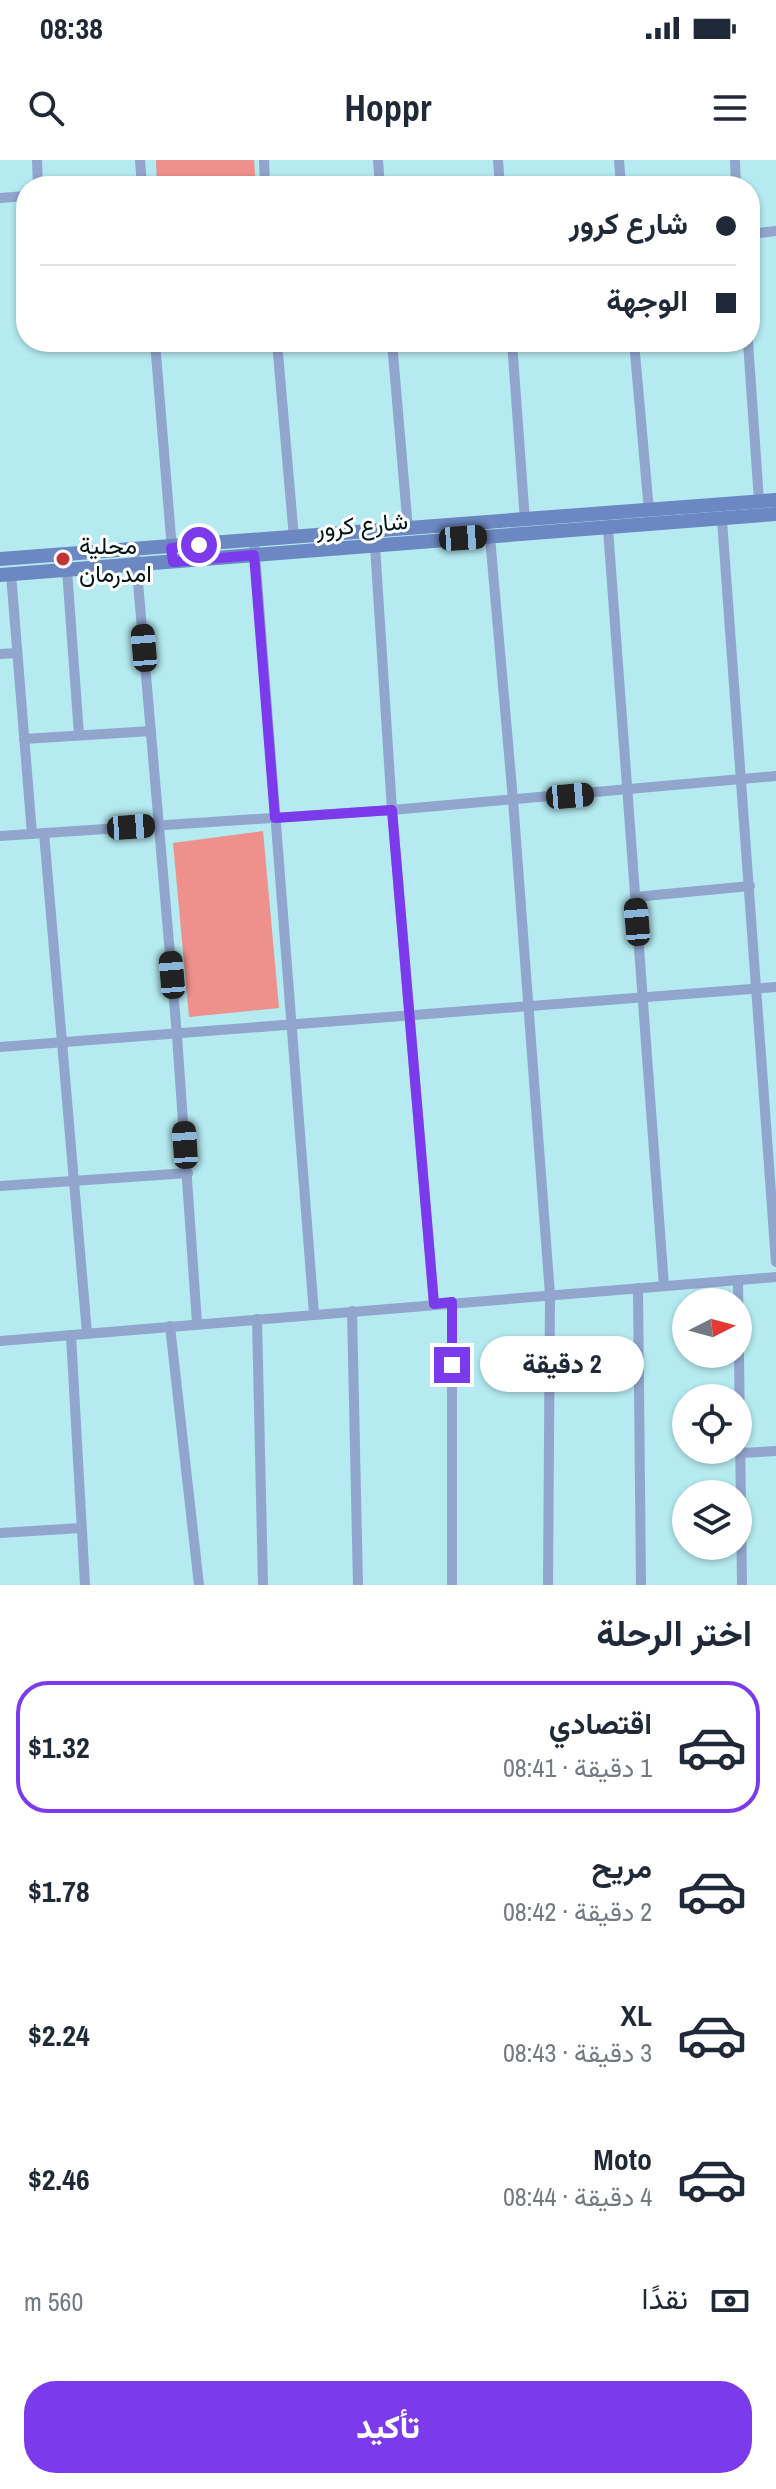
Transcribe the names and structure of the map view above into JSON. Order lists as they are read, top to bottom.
{
  "streets": {
    "main road": ["شارع كرور"]
  },
  "places": ["محلية امدرمان"],
  "north": "right",
  "page": {
    "status": "08:38",
    "header": "Hoppr",
    "banner": ["شارع كرور", "الوجهة"],
    "bubble": "2 دقيقة",
    "heading": "اختر الرحلة",
    "list": [
      {
        "name": "اقتصادي",
        "note": "1 دقيقة · 08:41",
        "value": "$1.32"
      },
      {
        "name": "مريح",
        "note": "2 دقيقة · 08:42",
        "value": "$1.78"
      },
      {
        "name": "XL",
        "note": "3 دقيقة · 08:43",
        "value": "$2.24"
      },
      {
        "name": "Moto",
        "note": "4 دقيقة · 08:44",
        "value": "$2.46"
      }
    ],
    "pay": ["نقدًا", "560 m"],
    "buttons": "تأكيد"
  }
}
